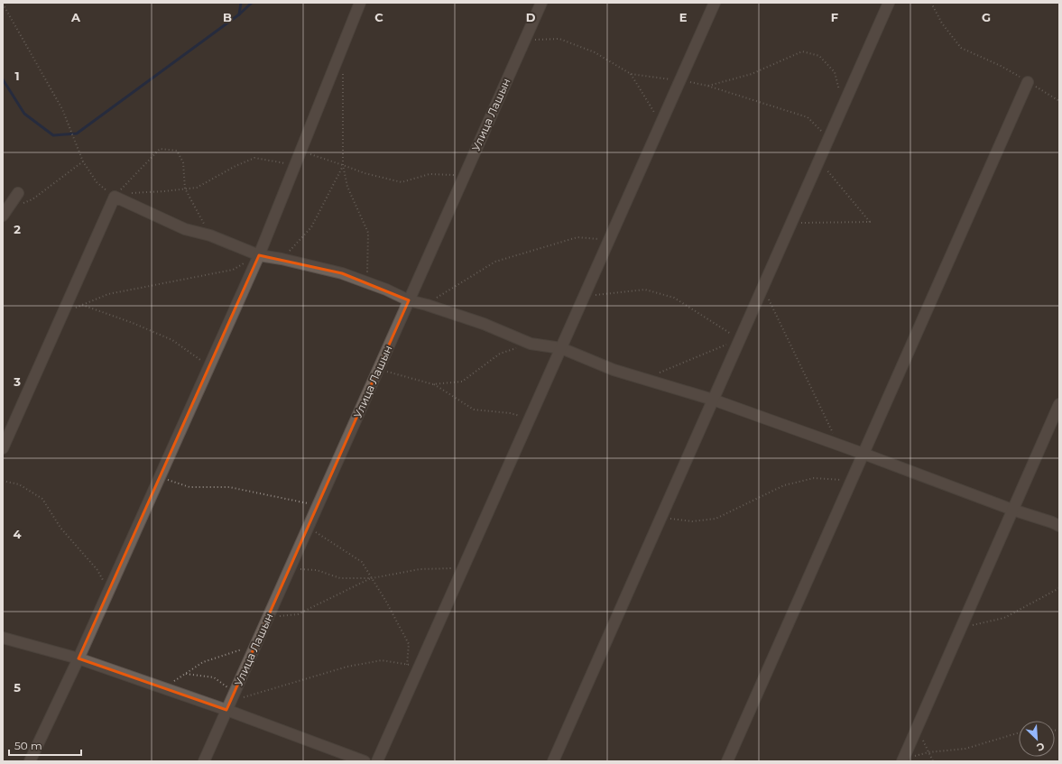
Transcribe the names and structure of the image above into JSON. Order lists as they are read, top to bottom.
{
  "streets": {
    "street": ["Улица Лашын"]
  },
  "scale_bar": "50 m",
  "north": "bottom right",
  "grid": {
    "columns": [
      "A",
      "B",
      "C",
      "D",
      "E",
      "F",
      "G"
    ],
    "rows": [
      "1",
      "2",
      "3",
      "4",
      "5"
    ]
  }
}
